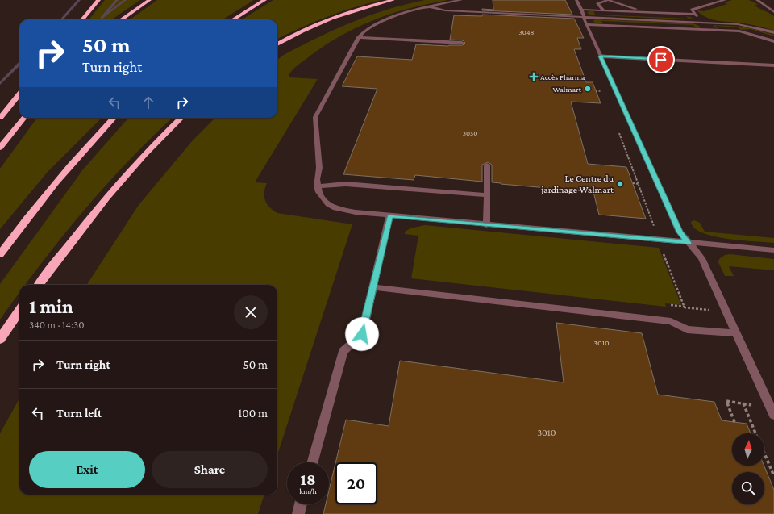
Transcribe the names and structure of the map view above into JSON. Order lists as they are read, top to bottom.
{
  "places": {
    "health": ["Accès Pharma"],
    "other": ["Walmart", "Le Centre du jardinage Walmart"]
  },
  "house_numbers": [
    "3048",
    "3050",
    "3010",
    "3010"
  ],
  "north": "top",
  "page": {
    "turn": ["50 m", "Turn right"],
    "heading": ["1 min", "340 m · 14:30"],
    "list": [
      {
        "name": "Turn right",
        "value": "50 m"
      },
      {
        "name": "Turn left",
        "value": "100 m"
      }
    ],
    "buttons": ["Exit", "Share"],
    "speed": "18 km/h",
    "limit": "20"
  }
}
